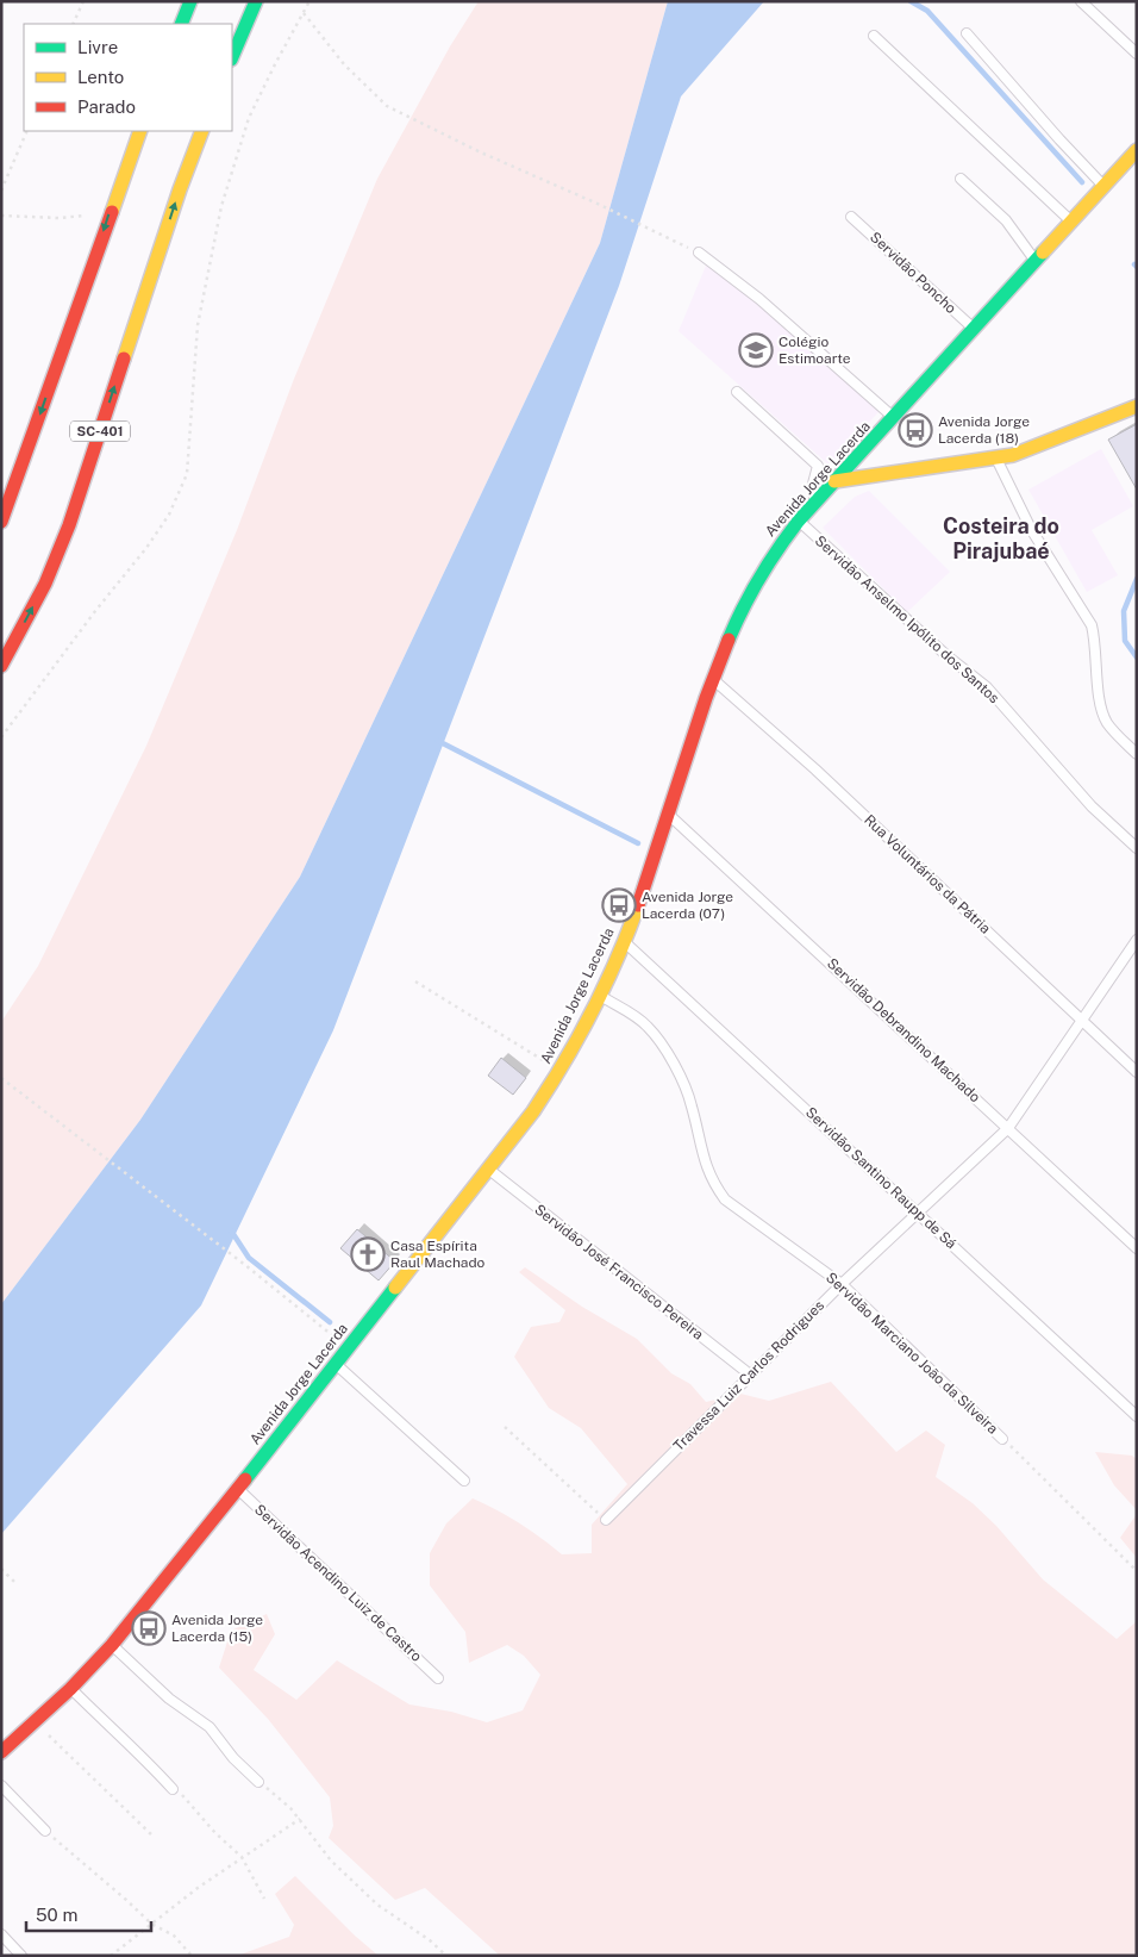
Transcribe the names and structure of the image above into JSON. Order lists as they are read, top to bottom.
{
  "streets": {
    "main road": ["SC-401", "Avenida Jorge Lacerda"],
    "lane": [
      "Servidão Poncho",
      "Servidão Anselmo Ipólito dos Santos",
      "Rua Voluntários da Pátria",
      "Servidão Debrandino Machado",
      "Servidão Santino Raupp de Sá",
      "Servidão José Francisco Pereira",
      "Servidão Marciano João da Silveira",
      "Travessa Luiz Carlos Rodrigues",
      "Servidão Acendino Luiz de Castro"
    ]
  },
  "crossings": [
    ["Servidão Poncho", "Avenida Jorge Lacerda"],
    ["Avenida Jorge Lacerda", "Servidão Anselmo Ipólito dos Santos"],
    ["Avenida Jorge Lacerda", "Rua Voluntários da Pátria"],
    ["Avenida Jorge Lacerda", "Servidão Debrandino Machado"],
    ["Avenida Jorge Lacerda", "Servidão Santino Raupp de Sá"],
    ["Avenida Jorge Lacerda", "Servidão José Francisco Pereira"],
    ["Avenida Jorge Lacerda", "Servidão Marciano João da Silveira"],
    ["Avenida Jorge Lacerda", "Servidão Acendino Luiz de Castro"],
    ["Rua Voluntários da Pátria", "Travessa Luiz Carlos Rodrigues"],
    ["Servidão Debrandino Machado", "Travessa Luiz Carlos Rodrigues"],
    ["Servidão Santino Raupp de Sá", "Travessa Luiz Carlos Rodrigues"],
    ["Servidão José Francisco Pereira", "Travessa Luiz Carlos Rodrigues"],
    ["Servidão Marciano João da Silveira", "Travessa Luiz Carlos Rodrigues"]
  ],
  "districts": ["Costeira do Pirajubaé"],
  "places": {
    "school or university": ["Colégio Estimoarte"],
    "bus stop": ["Avenida Jorge Lacerda (18)", "Avenida Jorge Lacerda (07)", "Avenida Jorge Lacerda (15)"],
    "church": ["Casa Espírita Raul Machado"]
  },
  "legend": ["Livre", "Lento", "Parado"],
  "scale_bar": "50 m"
}
